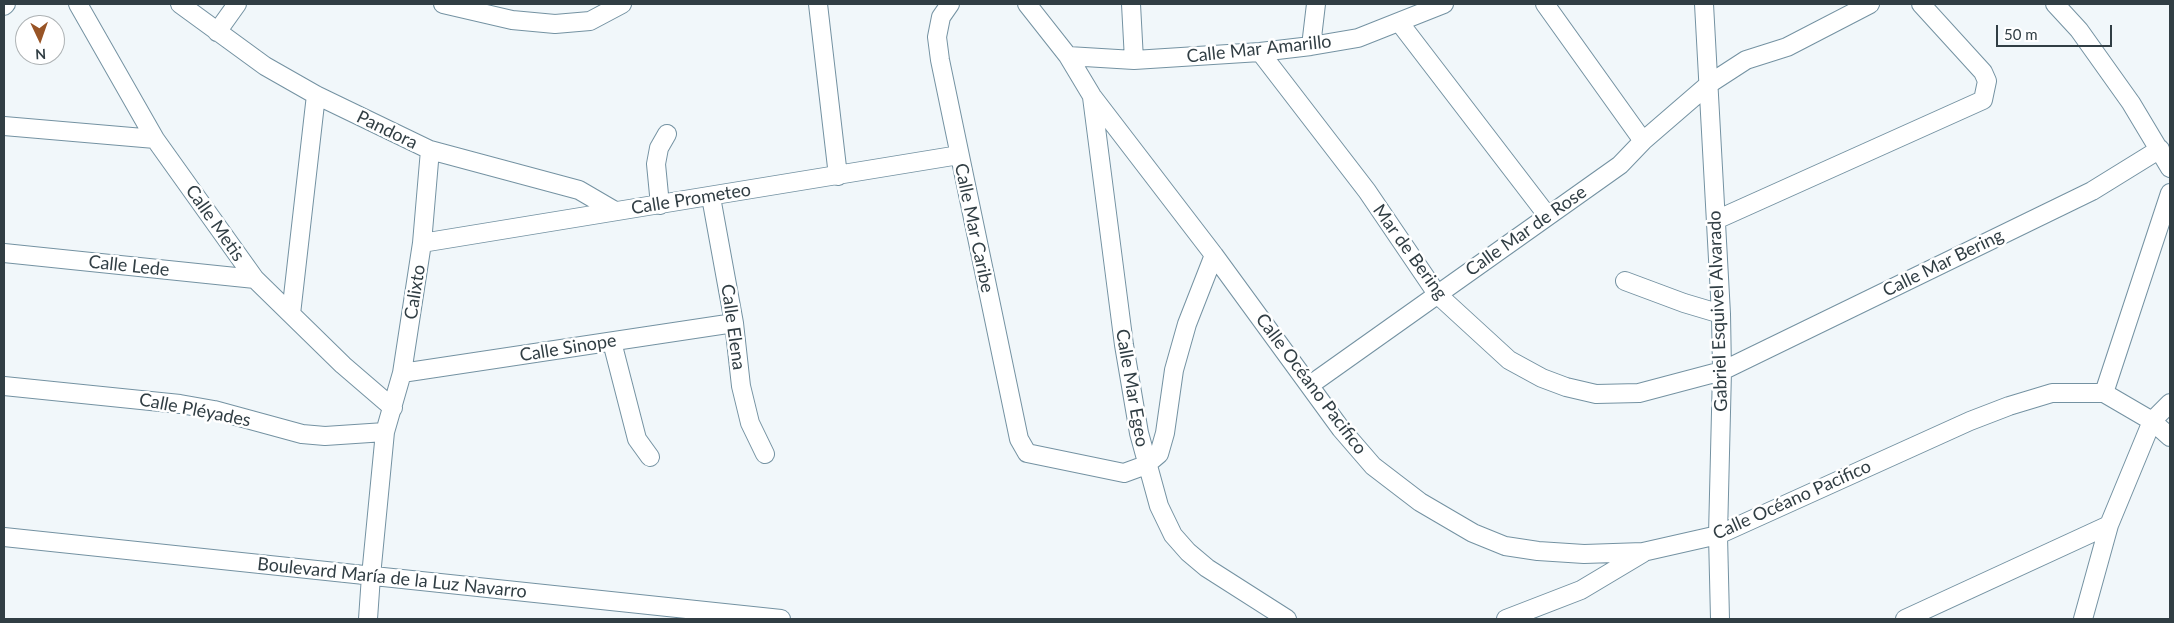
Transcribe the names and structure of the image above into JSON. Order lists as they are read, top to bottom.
{
  "streets": {
    "street": [
      "Calle Mar Amarillo",
      "Pandora",
      "Calle Prometeo",
      "Calle Metis",
      "Calle Mar Caribe",
      "Calle Mar de Rose",
      "Mar de Bering",
      "Calle Mar Bering",
      "Calle Lede",
      "Calixto",
      "Gabriel Esquivel Alvarado",
      "Calle Elena",
      "Calle Sinope",
      "Calle Océano Pacifico",
      "Calle Mar Egeo",
      "Calle Pléyades",
      "Boulevard María de la Luz Navarro"
    ]
  },
  "crossings": [
    ["Calle Mar Amarillo", "Mar de Bering"],
    ["Calle Mar Amarillo", "Calle Océano Pacifico"],
    ["Pandora", "Calle Prometeo"],
    ["Pandora", "Calixto"],
    ["Calle Prometeo", "Calle Mar Caribe"],
    ["Calle Prometeo", "Calixto"],
    ["Calle Prometeo", "Calle Elena"],
    ["Calle Metis", "Calle Lede"],
    ["Calle Metis", "Calixto"],
    ["Calle Mar Caribe", "Calle Mar Egeo"],
    ["Calle Mar de Rose", "Mar de Bering"],
    ["Calle Mar de Rose", "Gabriel Esquivel Alvarado"],
    ["Calle Mar de Rose", "Calle Océano Pacifico"],
    ["Mar de Bering", "Calle Mar Bering"],
    ["Mar de Bering", "Gabriel Esquivel Alvarado"],
    ["Calle Mar Bering", "Gabriel Esquivel Alvarado"],
    ["Calixto", "Calle Sinope"],
    ["Calixto", "Calle Pléyades"],
    ["Calixto", "Boulevard María de la Luz Navarro"],
    ["Gabriel Esquivel Alvarado", "Calle Océano Pacifico"],
    ["Calle Elena", "Calle Sinope"],
    ["Calle Océano Pacifico", "Calle Mar Egeo"]
  ],
  "scale_bar": "50 m",
  "north": "bottom"
}
